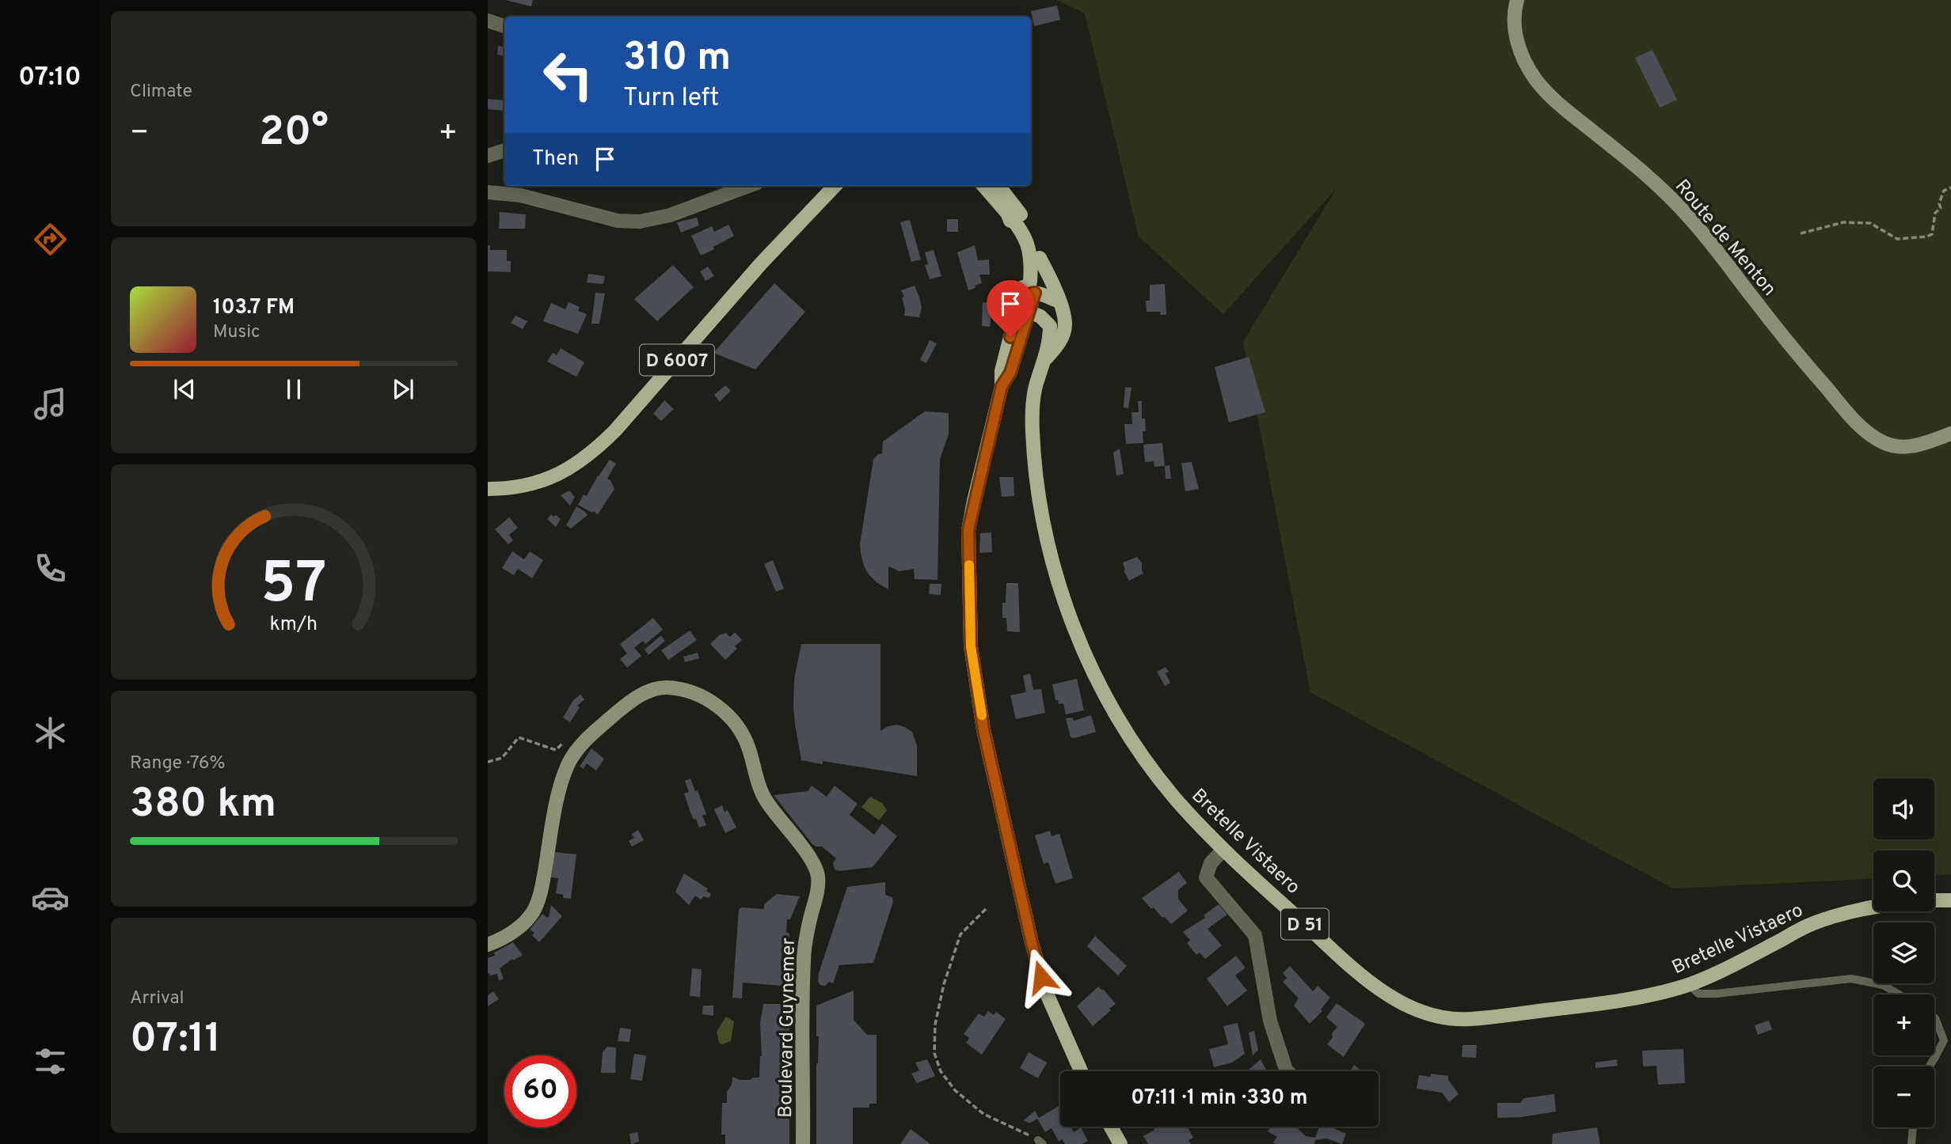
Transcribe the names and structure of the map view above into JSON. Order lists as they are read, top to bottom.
{
  "streets": {
    "main road": [
      "Route de Menton",
      "D 6007",
      "Bretelle Vistaero",
      "D 51",
      "Boulevard Guynemer"
    ]
  },
  "page": {
    "tabs": "07:10",
    "tile": [
      "Climate",
      ["Range · 76%", "380 km"],
      ["Arrival", "07:11"]
    ],
    "turn": ["310 m", "Turn left"],
    "heat": ["−", "20°", "+"],
    "then": "Then",
    "song": ["103.7 FM", "Music"],
    "map_buttons": ["+", "−"],
    "limit": "60",
    "trip": "07:11 · 1 min · 330 m",
    "gauge": ["57", "km/h"]
  }
}
